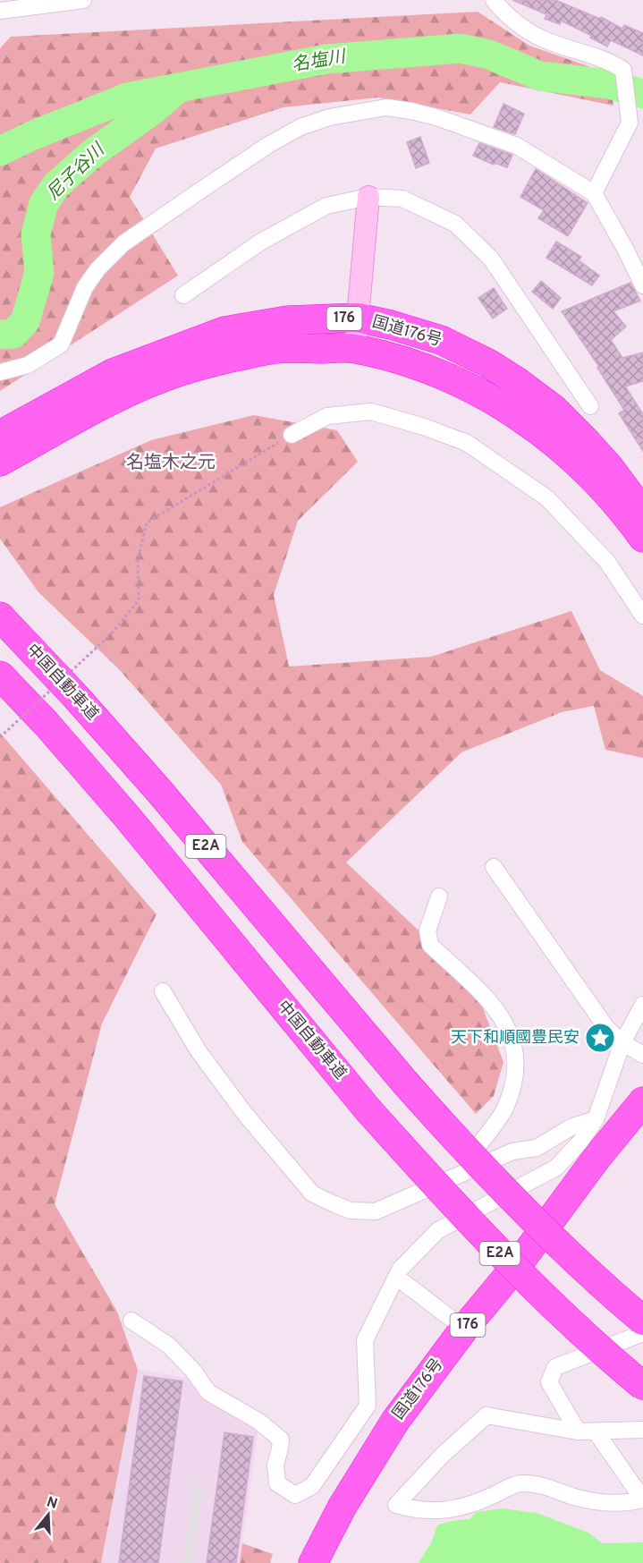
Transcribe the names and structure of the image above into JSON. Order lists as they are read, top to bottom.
{
  "streets": {
    "highway": [
      "176",
      "国道176号",
      "中国自動車道",
      "E2A"
    ]
  },
  "districts": ["名塩木之元"],
  "water": ["名塩川", "尼子谷川"],
  "places": {
    "place": ["天下和順國豊民安"]
  },
  "north": "top"
}
